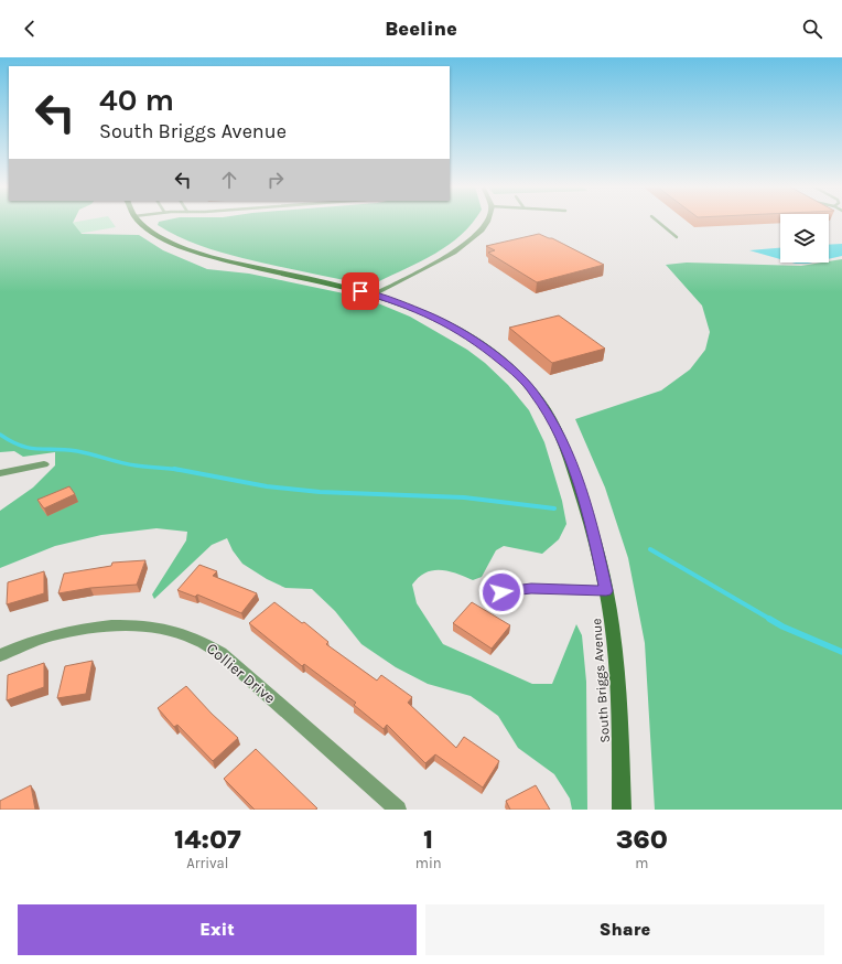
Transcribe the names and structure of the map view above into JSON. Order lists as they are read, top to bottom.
{
  "streets": {
    "street": ["Collier Drive", "South Briggs Avenue"]
  },
  "page": {
    "header": "Beeline",
    "turn": ["40 m", "South Briggs Avenue"],
    "eta": [
      "14:07",
      "Arrival",
      "1",
      "min",
      "360",
      "m"
    ],
    "buttons": ["Exit", "Share"]
  }
}
